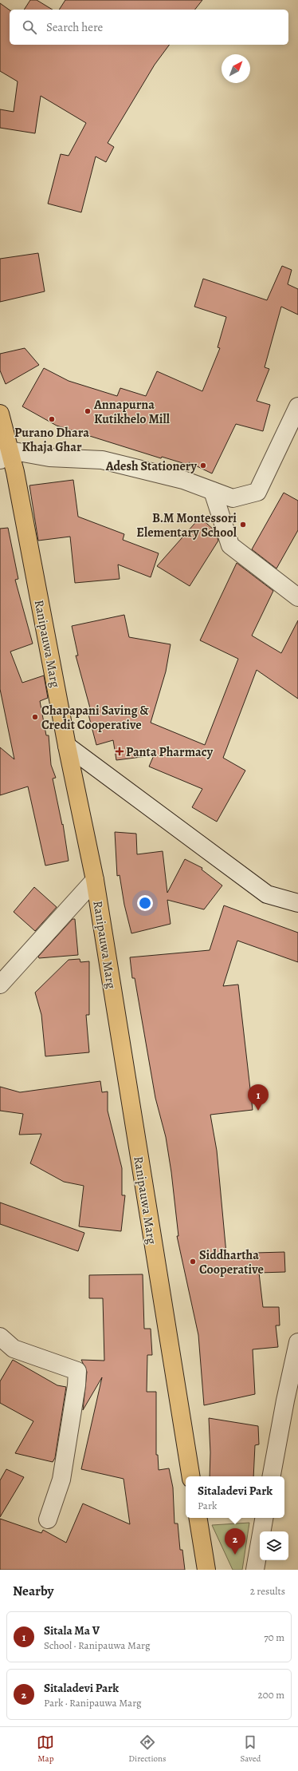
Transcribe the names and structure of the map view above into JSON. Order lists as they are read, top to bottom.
{
  "streets": {
    "main road": ["Ranipauwa Marg"]
  },
  "places": {
    "other": [
      "Annapurna Kutikhelo Mill",
      "Purano Dhara Khaja Ghar",
      "Adesh Stationery",
      "B.M Montessori Elementary School",
      "Chapapani Saving & Credit Cooperative",
      "Siddhartha Cooperative"
    ],
    "health": ["Panta Pharmacy"]
  },
  "north": "top right",
  "page": {
    "search": "Search here",
    "pins": ["1", "2"],
    "popup": ["Sitaladevi Park", "Park"],
    "heading": ["Nearby", "2 results"],
    "list": [
      {
        "mark": "1",
        "name": "Sitala Ma V",
        "note": "School · Ranipauwa Marg",
        "value": "70 m"
      },
      {
        "mark": "2",
        "name": "Sitaladevi Park",
        "note": "Park · Ranipauwa Marg",
        "value": "200 m"
      }
    ],
    "nav": ["Map", "Directions", "Saved"]
  }
}
